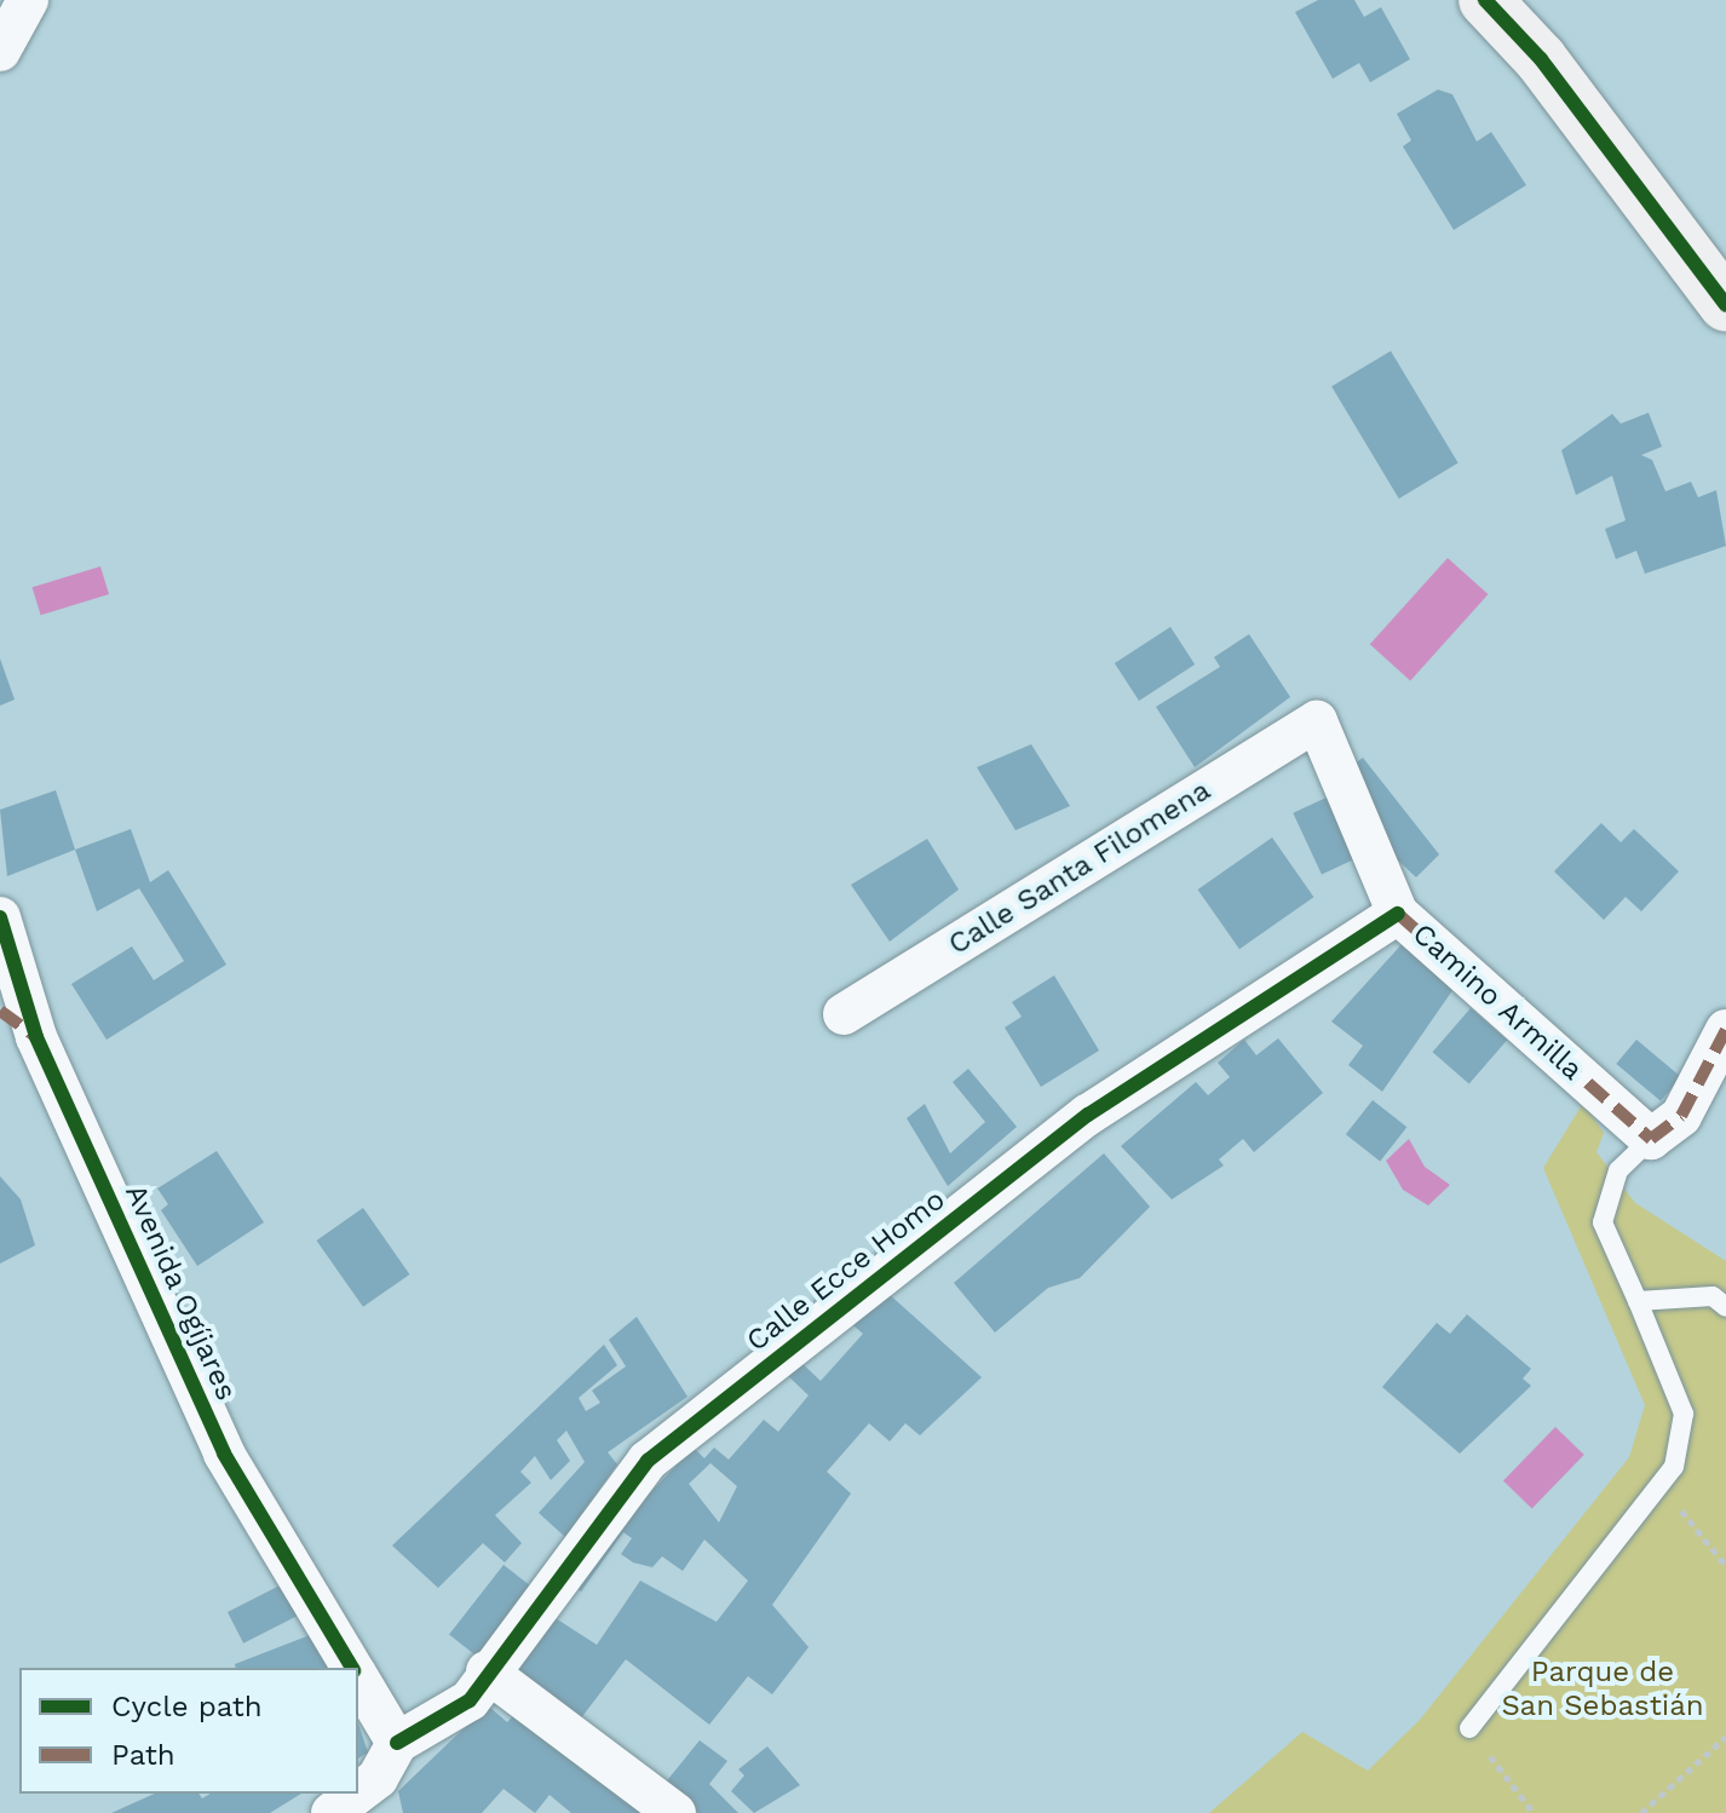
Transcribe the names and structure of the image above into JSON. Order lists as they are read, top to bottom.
{
  "streets": {
    "street": [
      "Calle Santa Filomena",
      "Camino Armilla",
      "Calle Ecce Homo",
      "Avenida Ogíjares"
    ]
  },
  "crossings": [
    ["Calle Santa Filomena", "Camino Armilla"],
    ["Camino Armilla", "Calle Ecce Homo"],
    ["Calle Ecce Homo", "Avenida Ogíjares"]
  ],
  "parks": ["Parque de San Sebastián"],
  "legend": ["Cycle path", "Path"]
}
